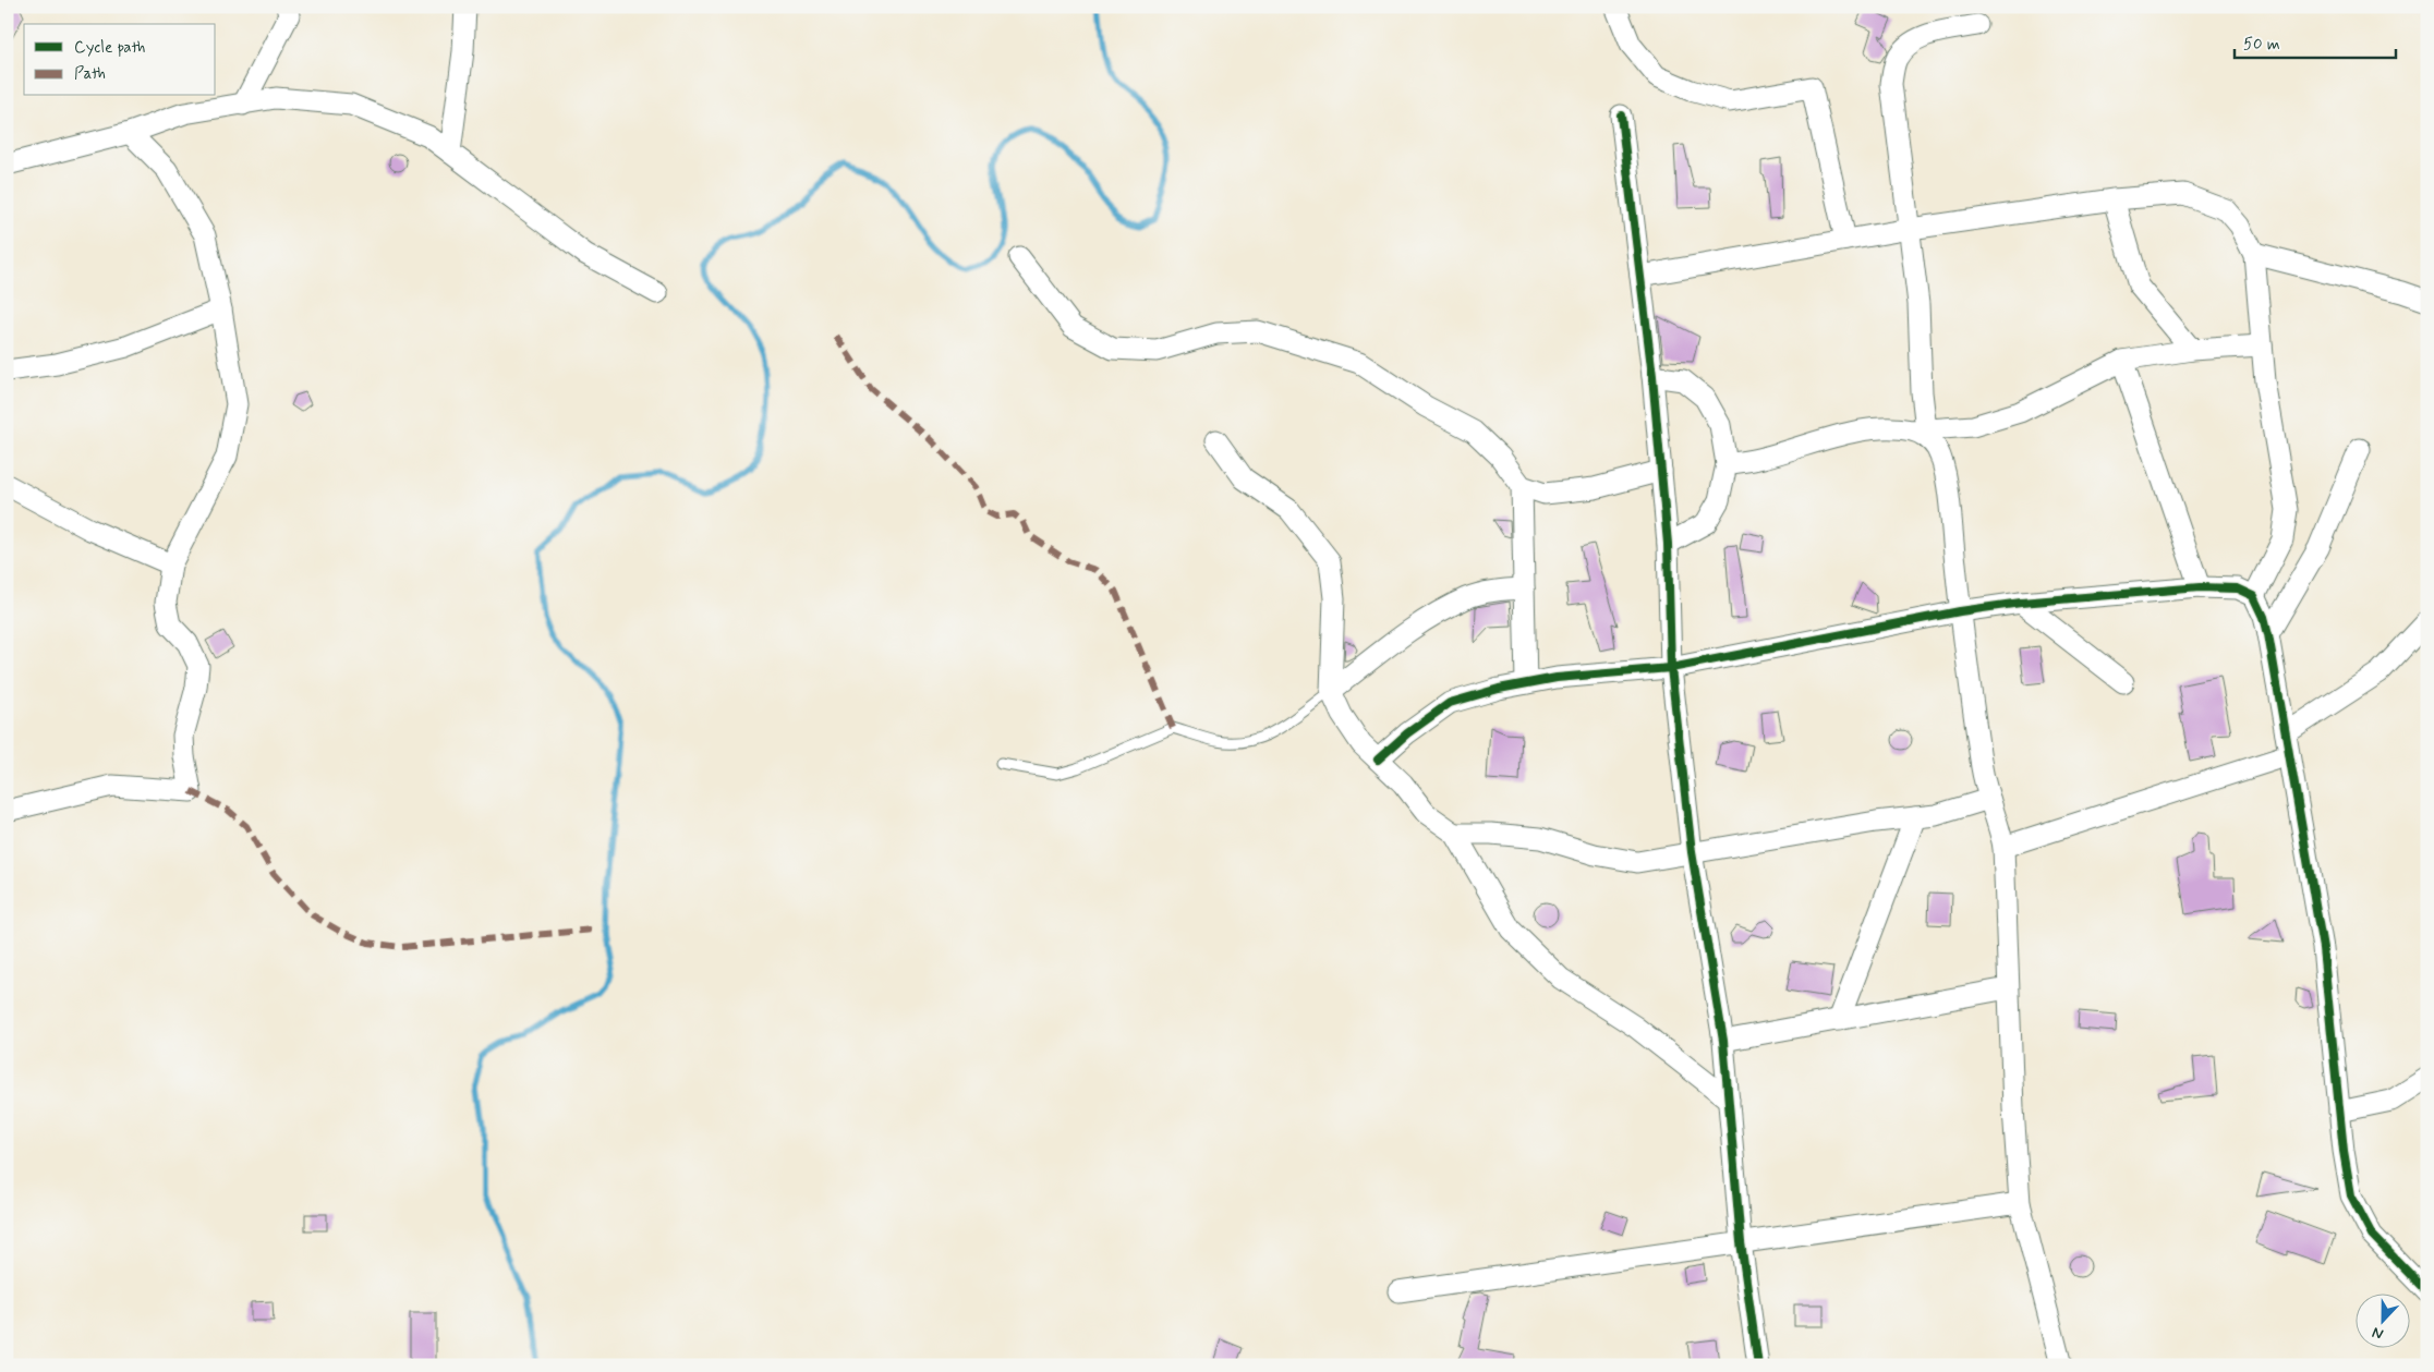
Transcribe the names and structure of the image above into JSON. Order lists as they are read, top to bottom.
{
  "legend": ["Cycle path", "Path"],
  "scale_bar": "50 m",
  "north": "bottom"
}
